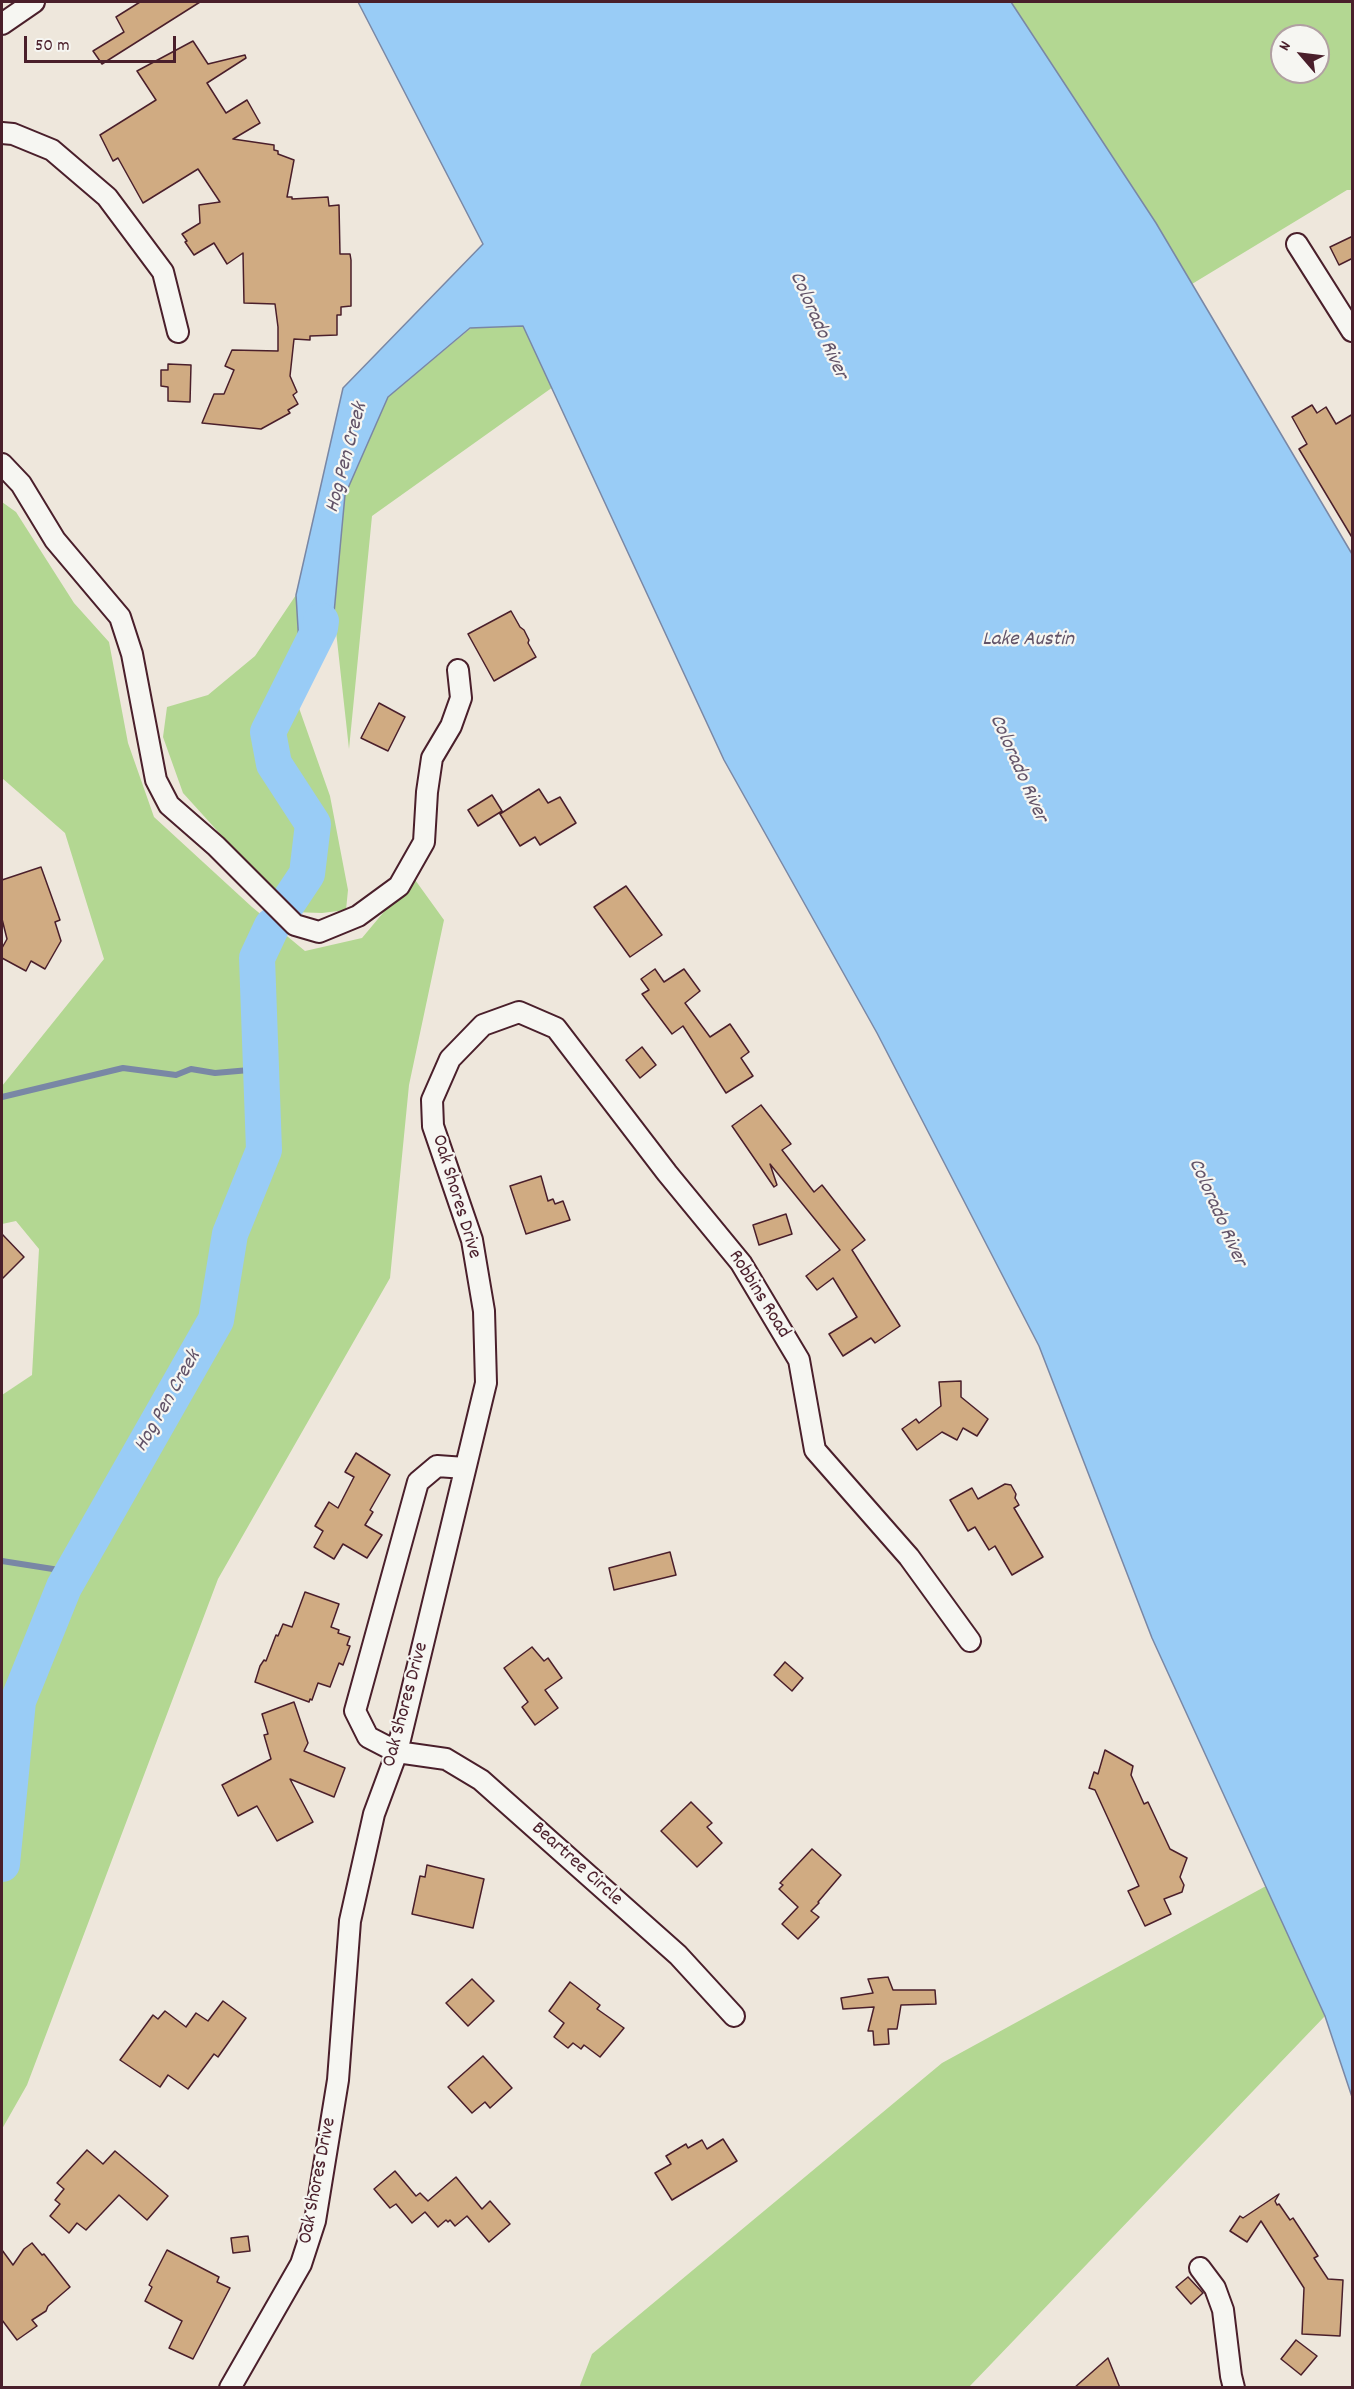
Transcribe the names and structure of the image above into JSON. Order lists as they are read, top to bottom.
{
  "streets": {
    "street": ["Oak Shores Drive", "Robbins Road", "Beartree Circle"]
  },
  "crossings": [
    ["Oak Shores Drive", "Robbins Road"],
    ["Oak Shores Drive", "Beartree Circle"]
  ],
  "water": ["Colorado River", "Hog Pen Creek", "Lake Austin"],
  "scale_bar": "50 m",
  "north": "top left"
}
